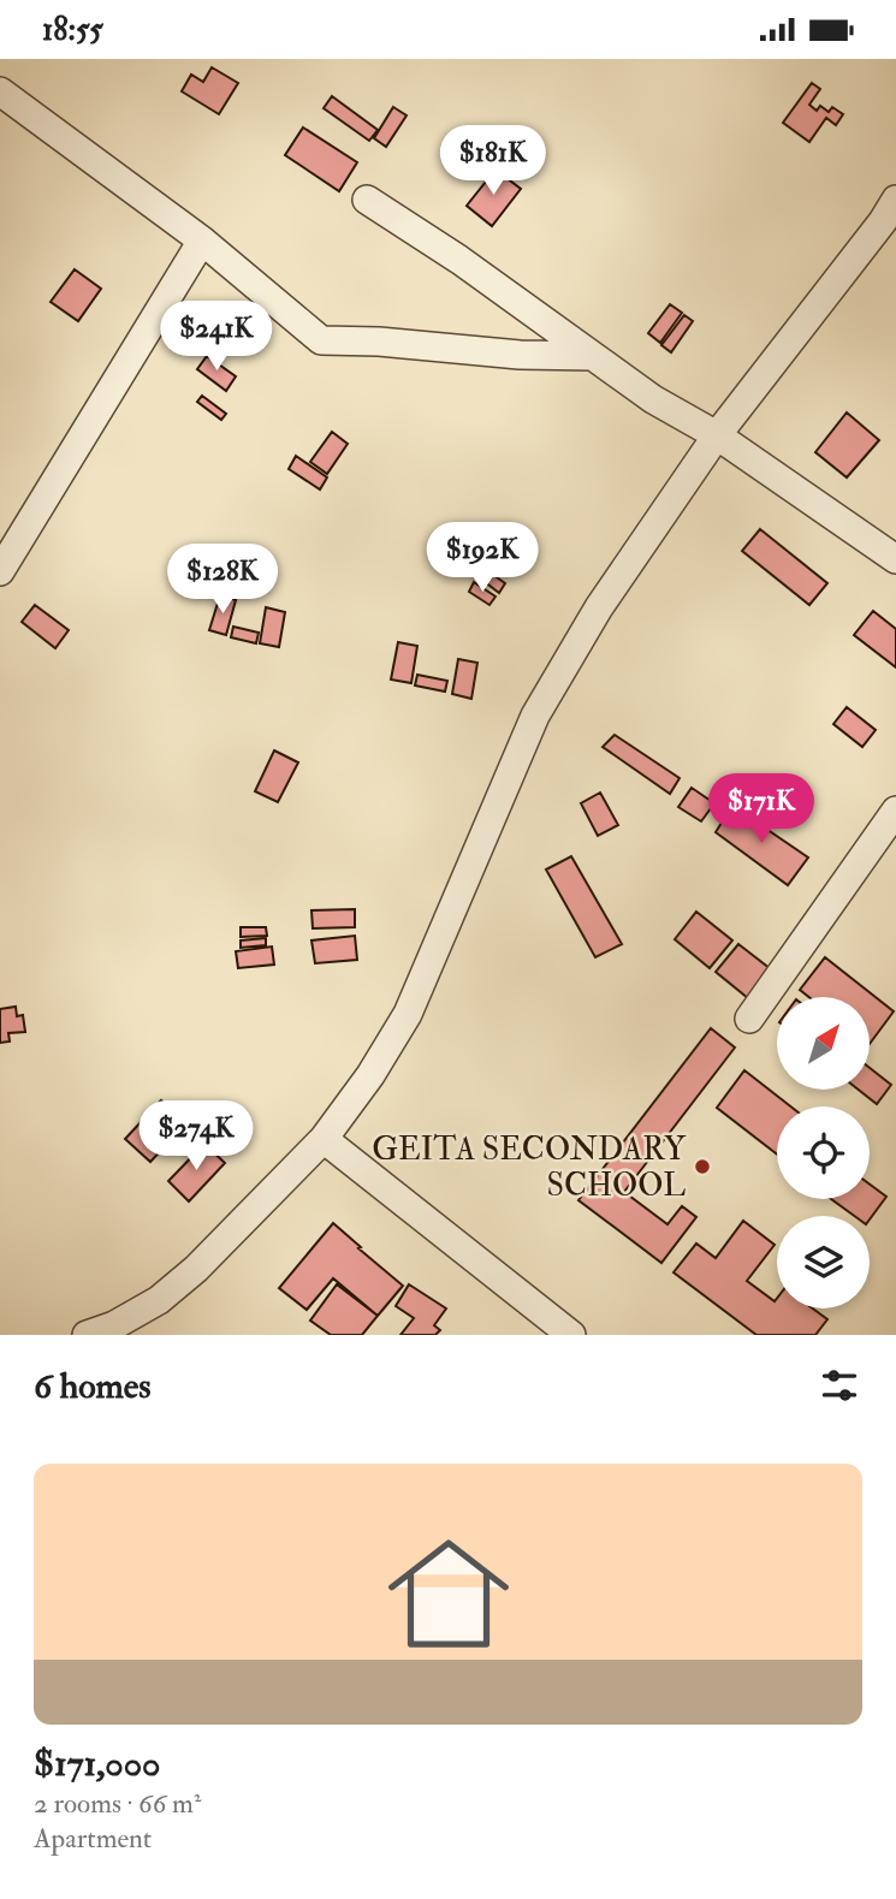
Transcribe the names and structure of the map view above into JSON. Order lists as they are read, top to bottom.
{
  "places": ["GEITA SECONDARY SCHOOL"],
  "north": "top right",
  "page": {
    "status": "18:55",
    "price": [
      "$181K",
      "$241K",
      "$192K",
      "$128K",
      "$171K",
      "$274K"
    ],
    "heading": "6 homes",
    "list": [
      {
        "name": "$171,000",
        "note": "2 rooms · 66 m² · Apartment"
      }
    ]
  }
}
